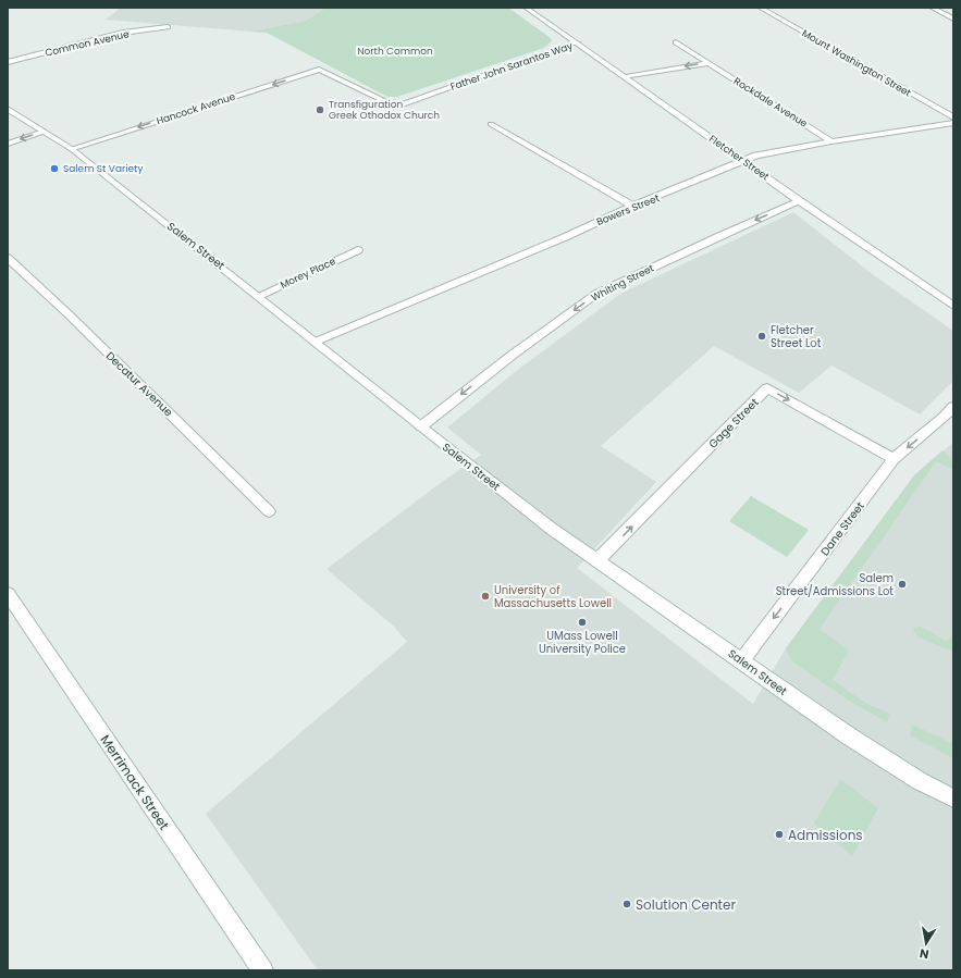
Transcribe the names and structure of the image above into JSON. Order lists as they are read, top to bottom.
{
  "streets": {
    "street": [
      "Common Avenue",
      "Mount Washington Street",
      "Father John Sarantos Way",
      "Rockdale Avenue",
      "Hancock Avenue",
      "Fletcher Street",
      "Bowers Street",
      "Salem Street",
      "Morey Place",
      "Whiting Street",
      "Decatur Avenue",
      "Gage Street",
      "Dane Street",
      "Merrimack Street"
    ]
  },
  "crossings": [
    ["Father John Sarantos Way", "Hancock Avenue"],
    ["Father John Sarantos Way", "Fletcher Street"],
    ["Rockdale Avenue", "Bowers Street"],
    ["Hancock Avenue", "Salem Street"],
    ["Fletcher Street", "Bowers Street"],
    ["Fletcher Street", "Whiting Street"],
    ["Bowers Street", "Salem Street"],
    ["Salem Street", "Morey Place"],
    ["Salem Street", "Whiting Street"],
    ["Salem Street", "Gage Street"],
    ["Salem Street", "Dane Street"],
    ["Gage Street", "Dane Street"]
  ],
  "one_way": [
    "Hancock Avenue",
    "Whiting Street",
    "Gage Street",
    "Dane Street"
  ],
  "parks": ["North Common"],
  "places": [
    "Transfiguration Greek Othodox Church",
    "Salem St Variety",
    "Fletcher Street Lot",
    "Salem Street/Admissions Lot",
    "University of Massachusetts Lowell",
    "UMass Lowell University Police",
    "Admissions",
    "Solution Center"
  ],
  "north": "bottom"
}
